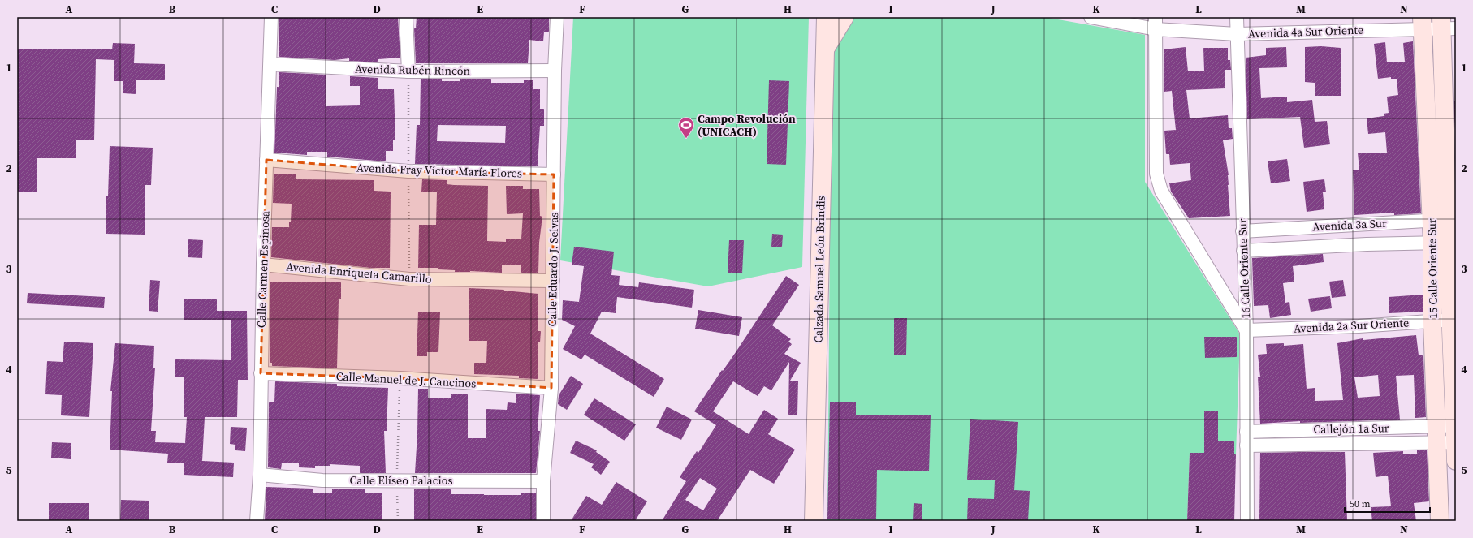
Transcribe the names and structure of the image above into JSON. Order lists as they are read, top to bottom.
{
  "streets": {
    "main road": ["15 Calle Oriente Sur", "Calzada Samuel León Brindis"],
    "street": [
      "Avenida 4a Sur Oriente",
      "Avenida Rubén Rincón",
      "Avenida Fray Víctor María Flores",
      "Avenida 3a Sur",
      "16 Calle Oriente Sur",
      "Calle Carmen Espinosa",
      "Calle Eduardo J. Selvas",
      "Avenida Enriqueta Camarillo",
      "Avenida 2a Sur Oriente",
      "Calle Manuel de J. Cancinos",
      "Callejón 1a Sur",
      "Calle Elíseo Palacios"
    ]
  },
  "crossings": [
    ["Avenida 4a Sur Oriente", "16 Calle Oriente Sur"],
    ["Avenida 4a Sur Oriente", "15 Calle Oriente Sur"],
    ["Avenida Rubén Rincón", "Calle Carmen Espinosa"],
    ["Avenida Rubén Rincón", "Calle Eduardo J. Selvas"],
    ["Avenida Fray Víctor María Flores", "Calle Carmen Espinosa"],
    ["Avenida Fray Víctor María Flores", "Calle Eduardo J. Selvas"],
    ["Avenida 3a Sur", "16 Calle Oriente Sur"],
    ["Avenida 3a Sur", "15 Calle Oriente Sur"],
    ["16 Calle Oriente Sur", "Avenida 2a Sur Oriente"],
    ["16 Calle Oriente Sur", "Callejón 1a Sur"],
    ["15 Calle Oriente Sur", "Avenida 2a Sur Oriente"],
    ["15 Calle Oriente Sur", "Callejón 1a Sur"],
    ["Calle Carmen Espinosa", "Avenida Enriqueta Camarillo"],
    ["Calle Carmen Espinosa", "Calle Manuel de J. Cancinos"],
    ["Calle Carmen Espinosa", "Calle Elíseo Palacios"],
    ["Calle Eduardo J. Selvas", "Avenida Enriqueta Camarillo"],
    ["Calle Eduardo J. Selvas", "Calle Manuel de J. Cancinos"],
    ["Calle Eduardo J. Selvas", "Calle Elíseo Palacios"]
  ],
  "places": {
    "sports": ["Campo Revolución (UNICACH)"]
  },
  "scale_bar": "50 m",
  "grid": {
    "columns": [
      "A",
      "B",
      "C",
      "D",
      "E",
      "F",
      "G",
      "H",
      "I",
      "J",
      "K",
      "L",
      "M",
      "N"
    ],
    "rows": [
      "1",
      "2",
      "3",
      "4",
      "5"
    ]
  }
}
